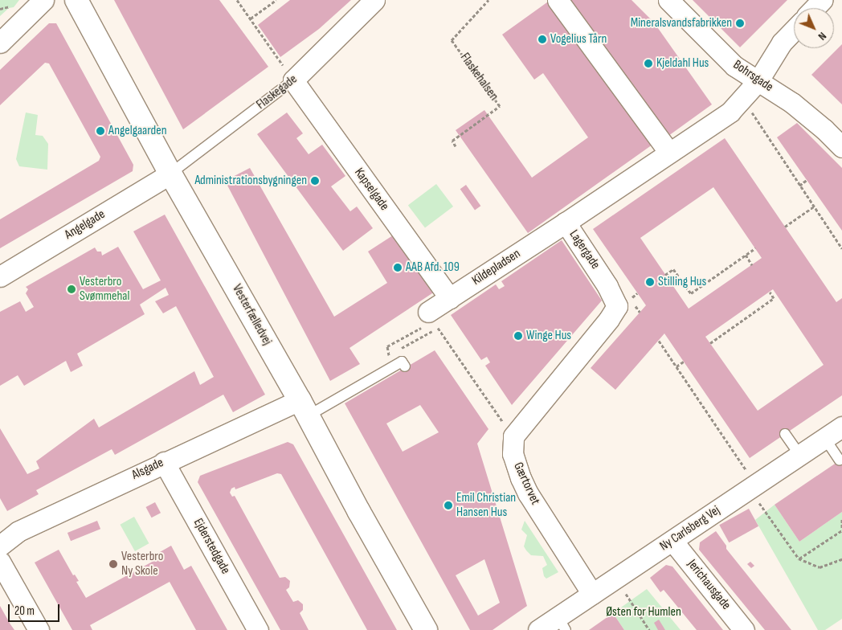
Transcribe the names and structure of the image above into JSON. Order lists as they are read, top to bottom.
{
  "streets": {
    "street": [
      "Bohrsgade",
      "Flaskegade",
      "Kapselgade",
      "Angelgade",
      "Lagergade",
      "Kildepladsen",
      "Vesterfælledvej",
      "Alsgade",
      "Gærtorvet",
      "Ny Carlsberg Vej",
      "Ejderstedgade",
      "Jerichausgade"
    ],
    "path": ["Flaskehalsen"]
  },
  "crossings": [
    ["Bohrsgade", "Lagergade"],
    ["Flaskegade", "Kapselgade"],
    ["Flaskegade", "Angelgade"],
    ["Flaskegade", "Vesterfælledvej"],
    ["Kapselgade", "Kildepladsen"],
    ["Angelgade", "Vesterfælledvej"],
    ["Lagergade", "Kildepladsen"],
    ["Lagergade", "Gærtorvet"],
    ["Vesterfælledvej", "Alsgade"],
    ["Alsgade", "Ejderstedgade"],
    ["Gærtorvet", "Ny Carlsberg Vej"],
    ["Ny Carlsberg Vej", "Jerichausgade"]
  ],
  "parks": ["Østen for Humlen"],
  "places": [
    "Mineralsvandsfabrikken",
    "Vogelius Tårn",
    "Kjeldahl Hus",
    "Angelgaarden",
    "Administrationsbygningen",
    "AAB Afd. 109",
    "Stilling Hus",
    "Vesterbro Svømmehal",
    "Winge Hus",
    "Emil Christian Hansen Hus",
    "Vesterbro Ny Skole"
  ],
  "scale_bar": "20 m",
  "north": "bottom right"
}
